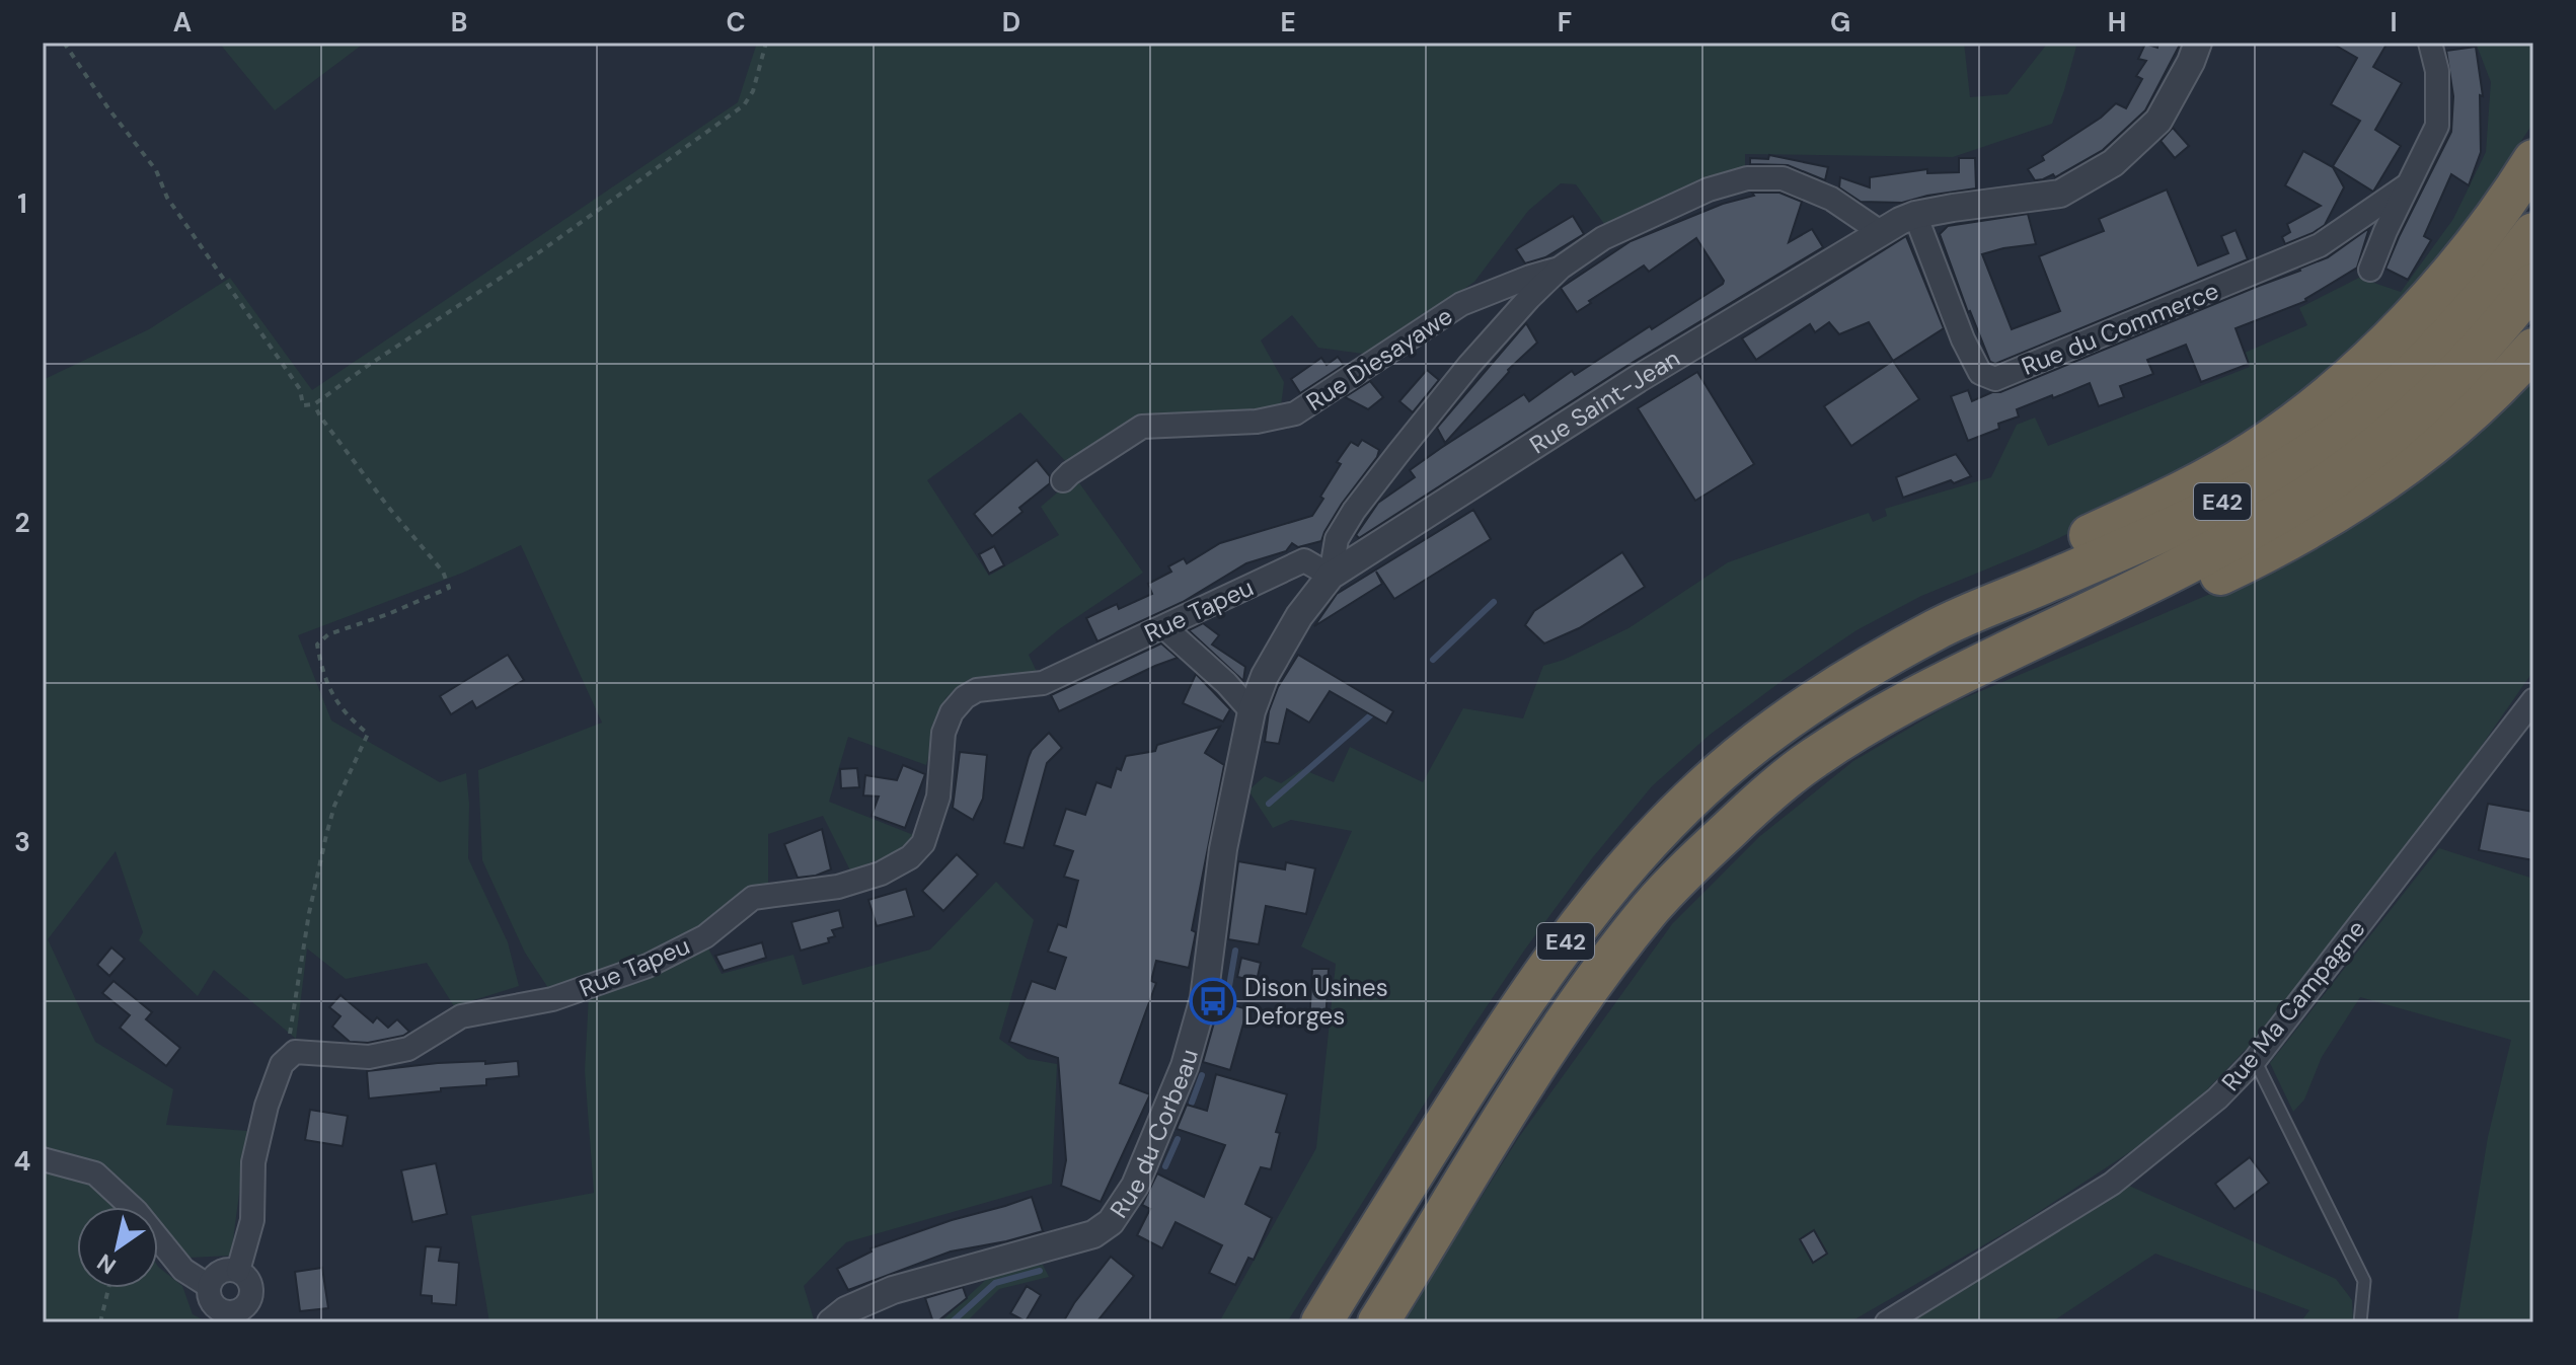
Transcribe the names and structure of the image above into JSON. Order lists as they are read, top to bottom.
{
  "streets": {
    "highway": ["E42"],
    "street": [
      "Rue du Commerce",
      "Rue Diesayawe",
      "Rue Saint-Jean",
      "Rue Tapeu",
      "Rue Ma Campagne",
      "Rue du Corbeau"
    ]
  },
  "crossings": [
    ["Rue du Commerce", "Rue Saint-Jean"],
    ["Rue Diesayawe", "Rue Saint-Jean"],
    ["Rue Diesayawe", "Rue Tapeu"],
    ["Rue Diesayawe", "Rue du Corbeau"],
    ["Rue Saint-Jean", "Rue Tapeu"],
    ["Rue Saint-Jean", "Rue du Corbeau"],
    ["Rue Tapeu", "Rue du Corbeau"]
  ],
  "places": {
    "bus stop": ["Dison Usines Deforges"]
  },
  "north": "bottom left",
  "grid": {
    "columns": [
      "A",
      "B",
      "C",
      "D",
      "E",
      "F",
      "G",
      "H",
      "I"
    ],
    "rows": [
      "1",
      "2",
      "3",
      "4"
    ]
  }
}
